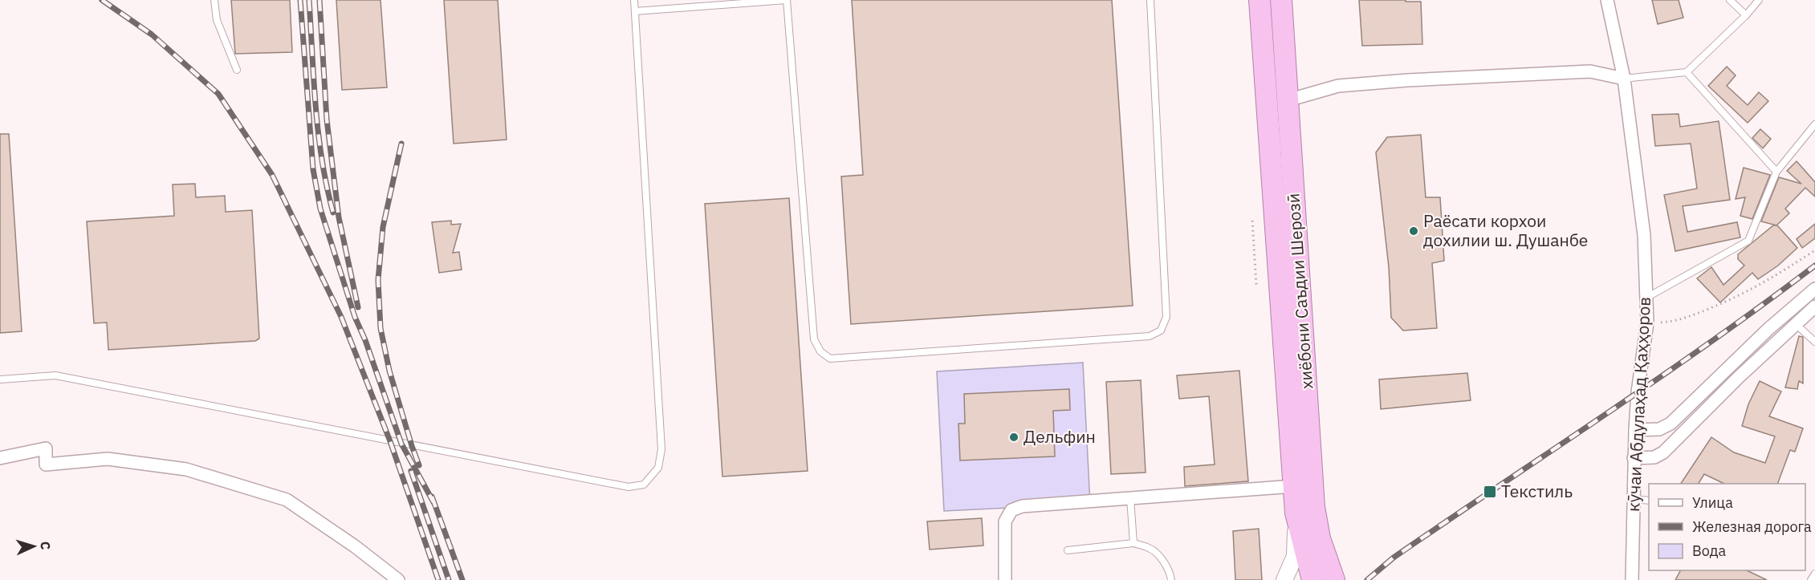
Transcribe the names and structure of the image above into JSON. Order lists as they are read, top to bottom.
{
  "streets": {
    "highway": ["хиёбони Саъдии Шерозӣ"],
    "street": ["кӯчаи Абдулаҳад Қаҳҳоров"]
  },
  "places": {
    "other": ["Раёсати корхои дохилии ш. Душанбе", "Дельфин"],
    "transit": ["Текстиль"]
  },
  "legend": ["Улица", "Железная дорога", "Вода"],
  "north": "right"
}
